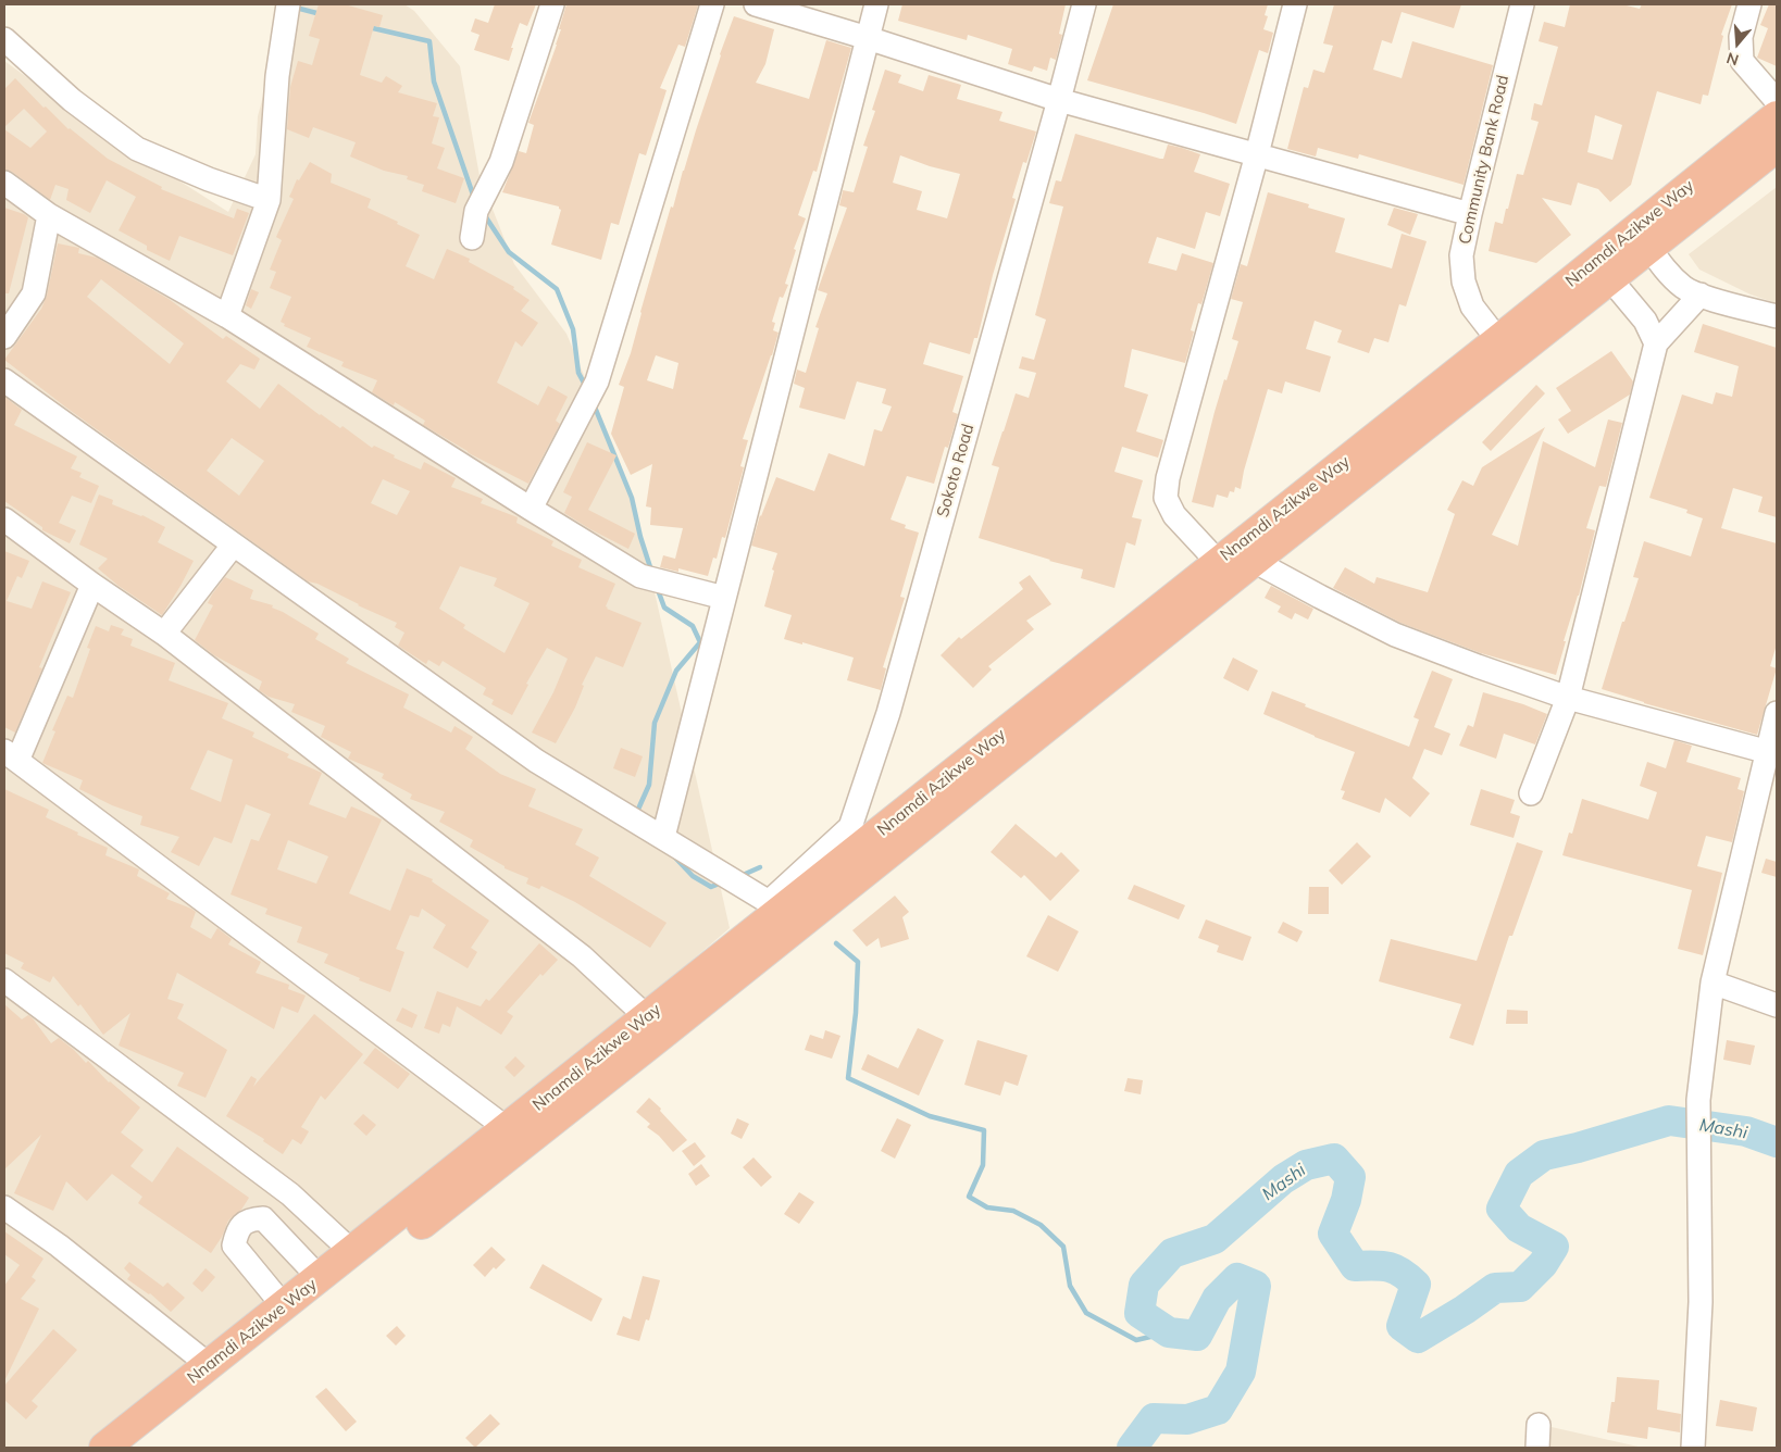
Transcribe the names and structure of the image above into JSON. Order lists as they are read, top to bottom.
{
  "streets": {
    "highway": ["Nnamdi Azikwe Way"],
    "street": ["Community Bank Road", "Sokoto Road"]
  },
  "crossings": [
    ["Community Bank Road", "Nnamdi Azikwe Way"]
  ],
  "water": ["Mashi"],
  "north": "bottom"
}
